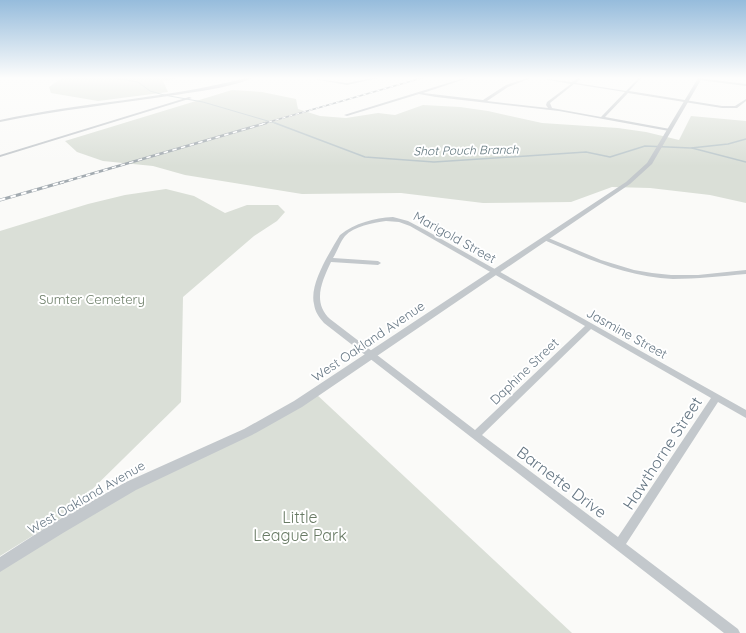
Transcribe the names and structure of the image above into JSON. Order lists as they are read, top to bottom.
{
  "streets": {
    "street": [
      "Marigold Street",
      "Jasmine Street",
      "West Oakland Avenue",
      "Daphine Street",
      "Hawthorne Street",
      "Barnette Drive"
    ]
  },
  "crossings": [
    ["Marigold Street", "Jasmine Street"],
    ["Marigold Street", "West Oakland Avenue"],
    ["Marigold Street", "Barnette Drive"],
    ["Jasmine Street", "West Oakland Avenue"],
    ["Jasmine Street", "Daphine Street"],
    ["Jasmine Street", "Hawthorne Street"],
    ["West Oakland Avenue", "Barnette Drive"],
    ["Daphine Street", "Barnette Drive"],
    ["Hawthorne Street", "Barnette Drive"]
  ],
  "water": ["Shot Pouch Branch"],
  "parks": ["Sumter Cemetery", "Little League Park"]
}
